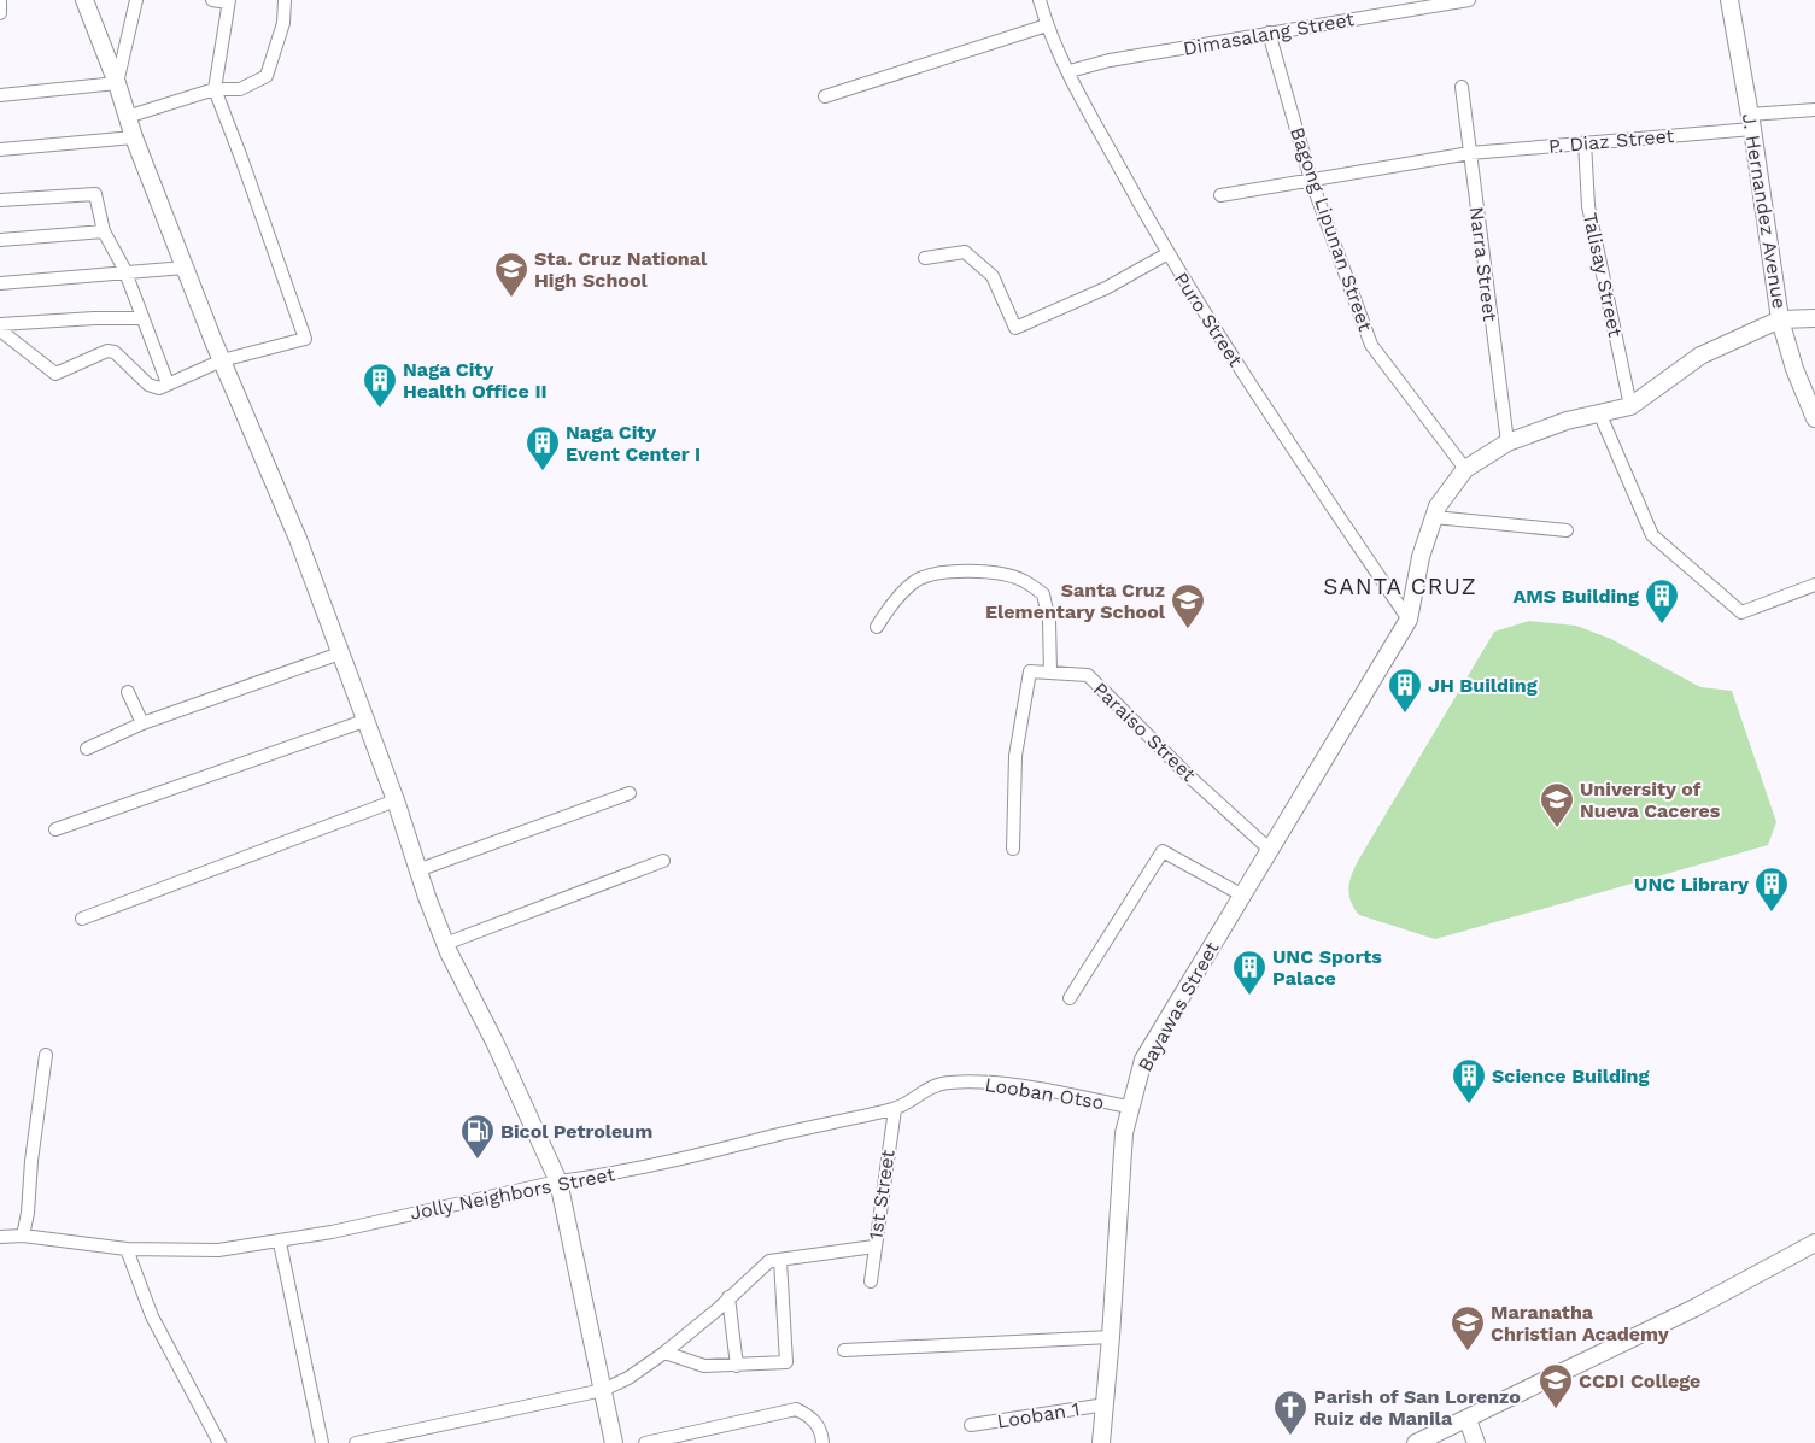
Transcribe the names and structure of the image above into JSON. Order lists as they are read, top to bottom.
{
  "streets": {
    "street": [
      "Dimasalang Street",
      "P. Diaz Street",
      "J. Hernandez Avenue",
      "Bagong Lipunan Street",
      "Narra Street",
      "Talisay Street",
      "Puro Street",
      "Paraiso Street",
      "Bayawas Street",
      "Looban Otso",
      "Jolly Neighbors Street",
      "1st Street",
      "Looban 1"
    ]
  },
  "crossings": [
    ["Dimasalang Street", "Bagong Lipunan Street"],
    ["Dimasalang Street", "Puro Street"],
    ["P. Diaz Street", "J. Hernandez Avenue"],
    ["P. Diaz Street", "Bagong Lipunan Street"],
    ["P. Diaz Street", "Narra Street"],
    ["P. Diaz Street", "Talisay Street"],
    ["Puro Street", "Bayawas Street"],
    ["Paraiso Street", "Bayawas Street"],
    ["Bayawas Street", "Looban Otso"],
    ["Bayawas Street", "Looban 1"],
    ["Looban Otso", "Jolly Neighbors Street"],
    ["Looban Otso", "1st Street"],
    ["Jolly Neighbors Street", "1st Street"]
  ],
  "districts": ["SANTA CRUZ"],
  "places": {
    "school or university": [
      "Sta. Cruz National High School",
      "Santa Cruz Elementary School",
      "University of Nueva Caceres",
      "Maranatha Christian Academy",
      "CCDI College"
    ],
    "building": [
      "Naga City Health Office II",
      "Naga City Event Center I",
      "AMS Building",
      "JH Building",
      "UNC Library",
      "UNC Sports Palace",
      "Science Building"
    ],
    "fuel station": ["Bicol Petroleum"],
    "church": ["Parish of San Lorenzo Ruiz de Manila"]
  }
}
